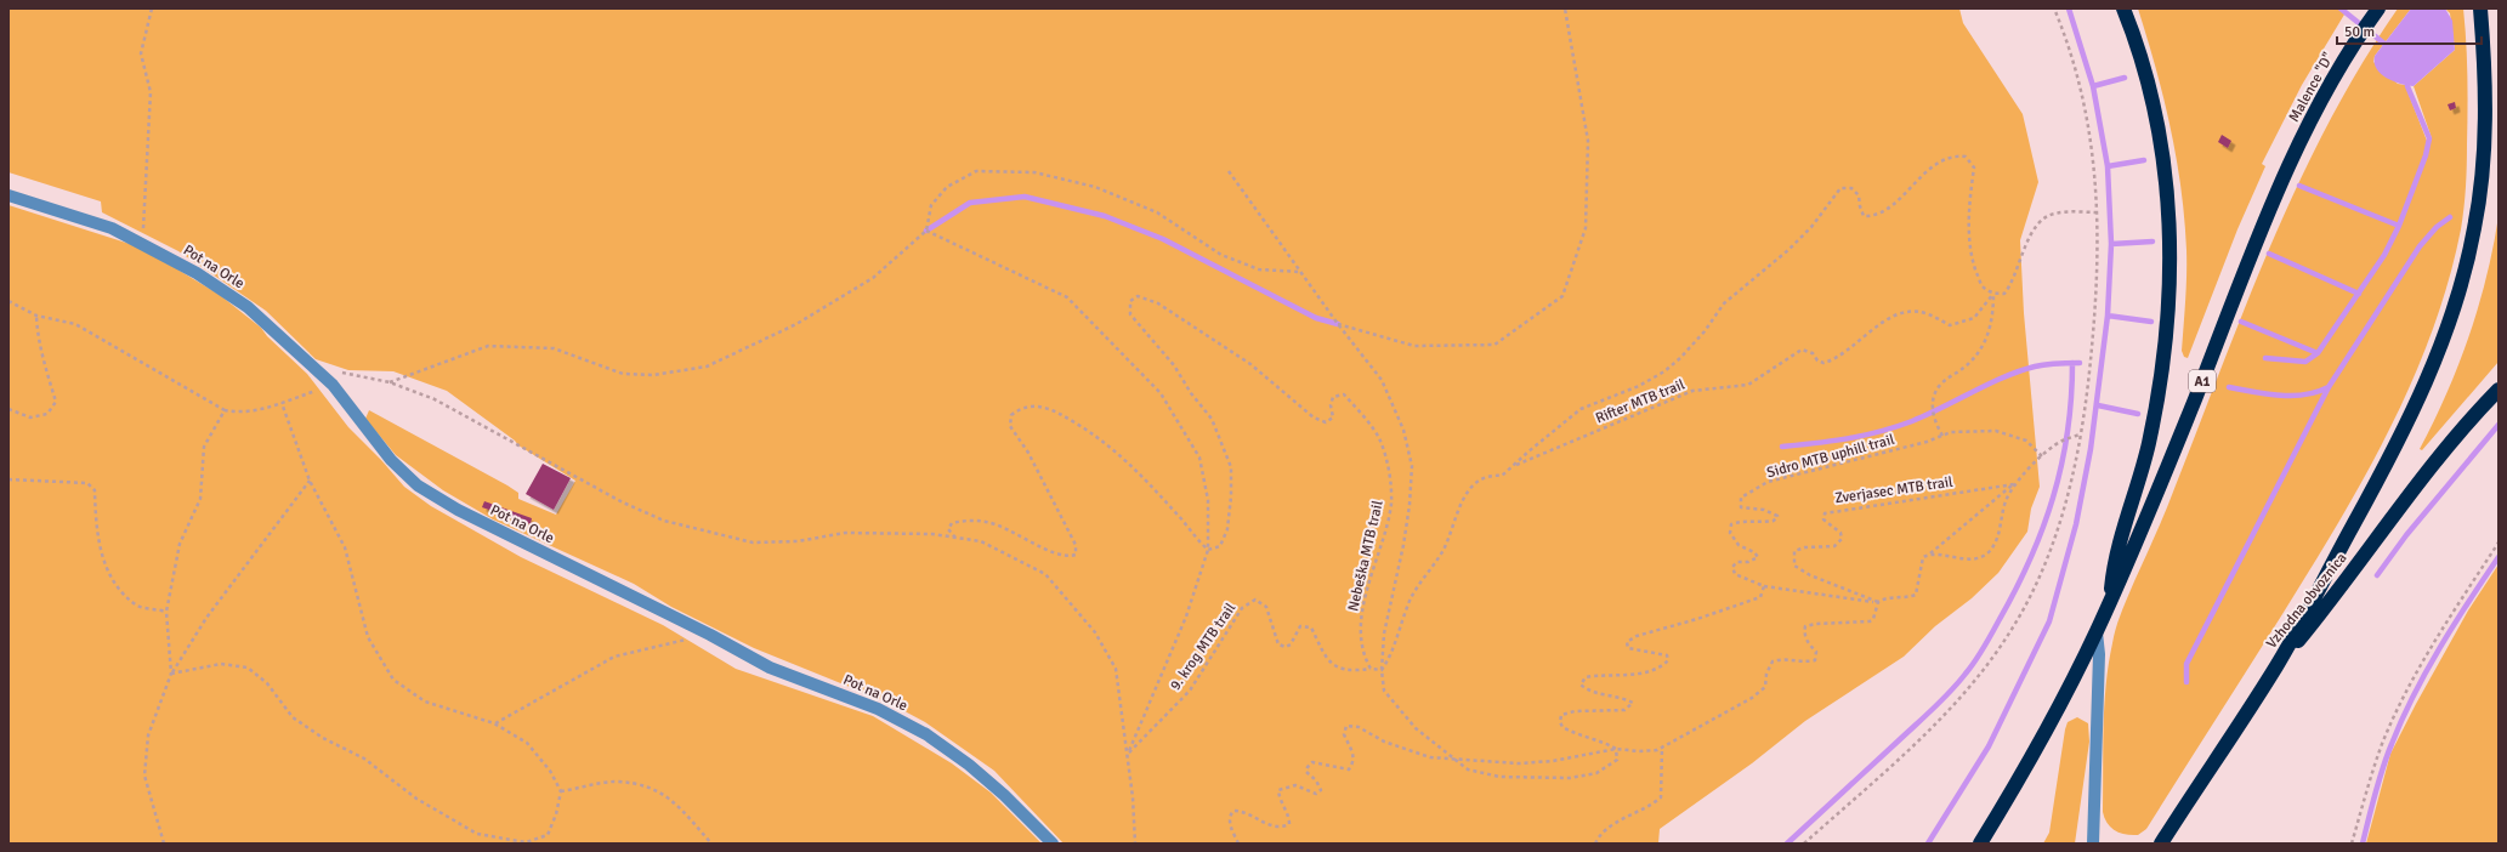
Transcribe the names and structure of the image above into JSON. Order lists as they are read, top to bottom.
{
  "streets": {
    "highway": ["Malence \"D\"", "A1", "Vzhodna obvoznica"],
    "street": ["Pot na Orle"],
    "path": [
      "Rifter MTB trail",
      "Sidro MTB uphill trail",
      "Zverjasec MTB trail",
      "Nebeška MTB trail",
      "9. krog MTB trail"
    ]
  },
  "crossings": [
    ["Malence \"D\"", "A1"],
    ["Sidro MTB uphill trail", "Zverjasec MTB trail"],
    ["Nebeška MTB trail", "9. krog MTB trail"]
  ],
  "scale_bar": "50 m"
}
